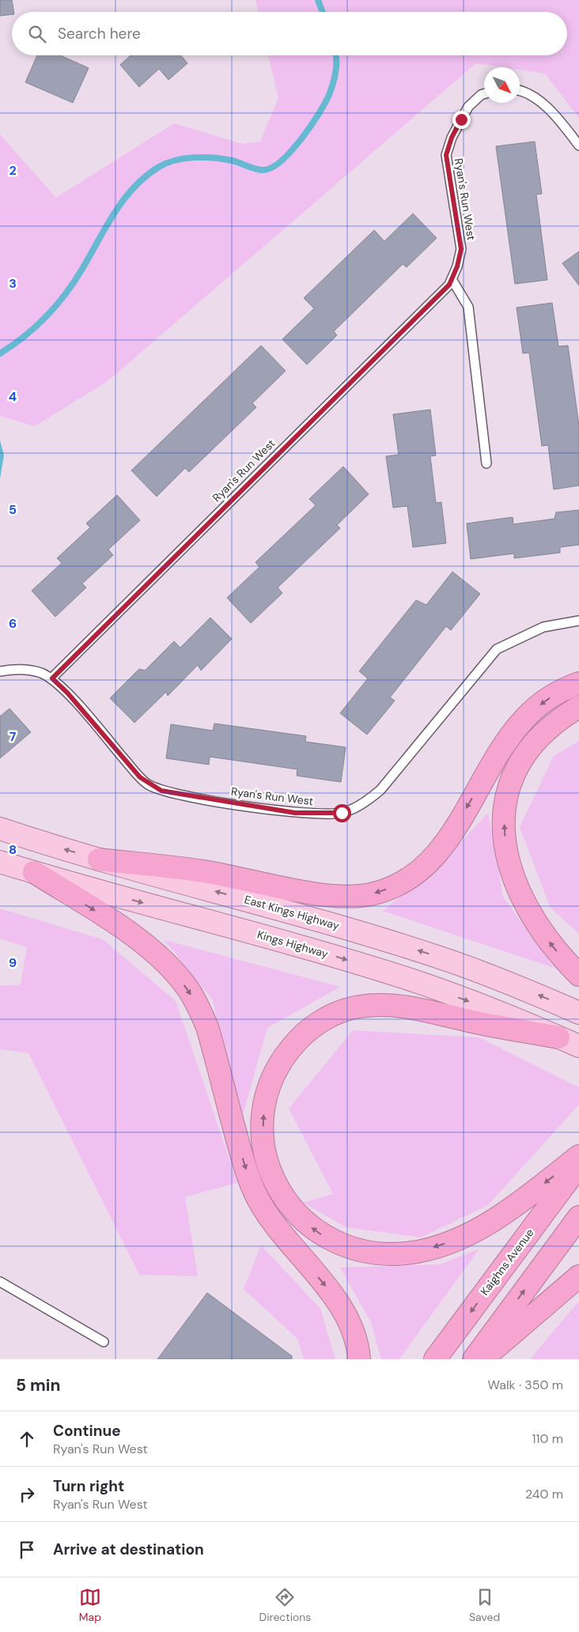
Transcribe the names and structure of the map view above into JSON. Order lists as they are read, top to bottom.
{
  "streets": {
    "highway": ["Kaighns Avenue"],
    "main road": ["East Kings Highway", "Kings Highway"],
    "lane": ["Ryan's Run West"]
  },
  "one_way": ["East Kings Highway", "Kings Highway"],
  "north": "bottom right",
  "page": {
    "search": "Search here",
    "heading": ["5 min", "Walk · 350 m"],
    "list": [
      ["Continue", "Ryan's Run West", "110 m"],
      ["Turn right", "Ryan's Run West", "240 m"],
      "Arrive at destination"
    ],
    "nav": ["Map", "Directions", "Saved"]
  },
  "grid": {
    "rows": [
      "2",
      "3",
      "4",
      "5",
      "6",
      "7",
      "8",
      "9"
    ]
  }
}
